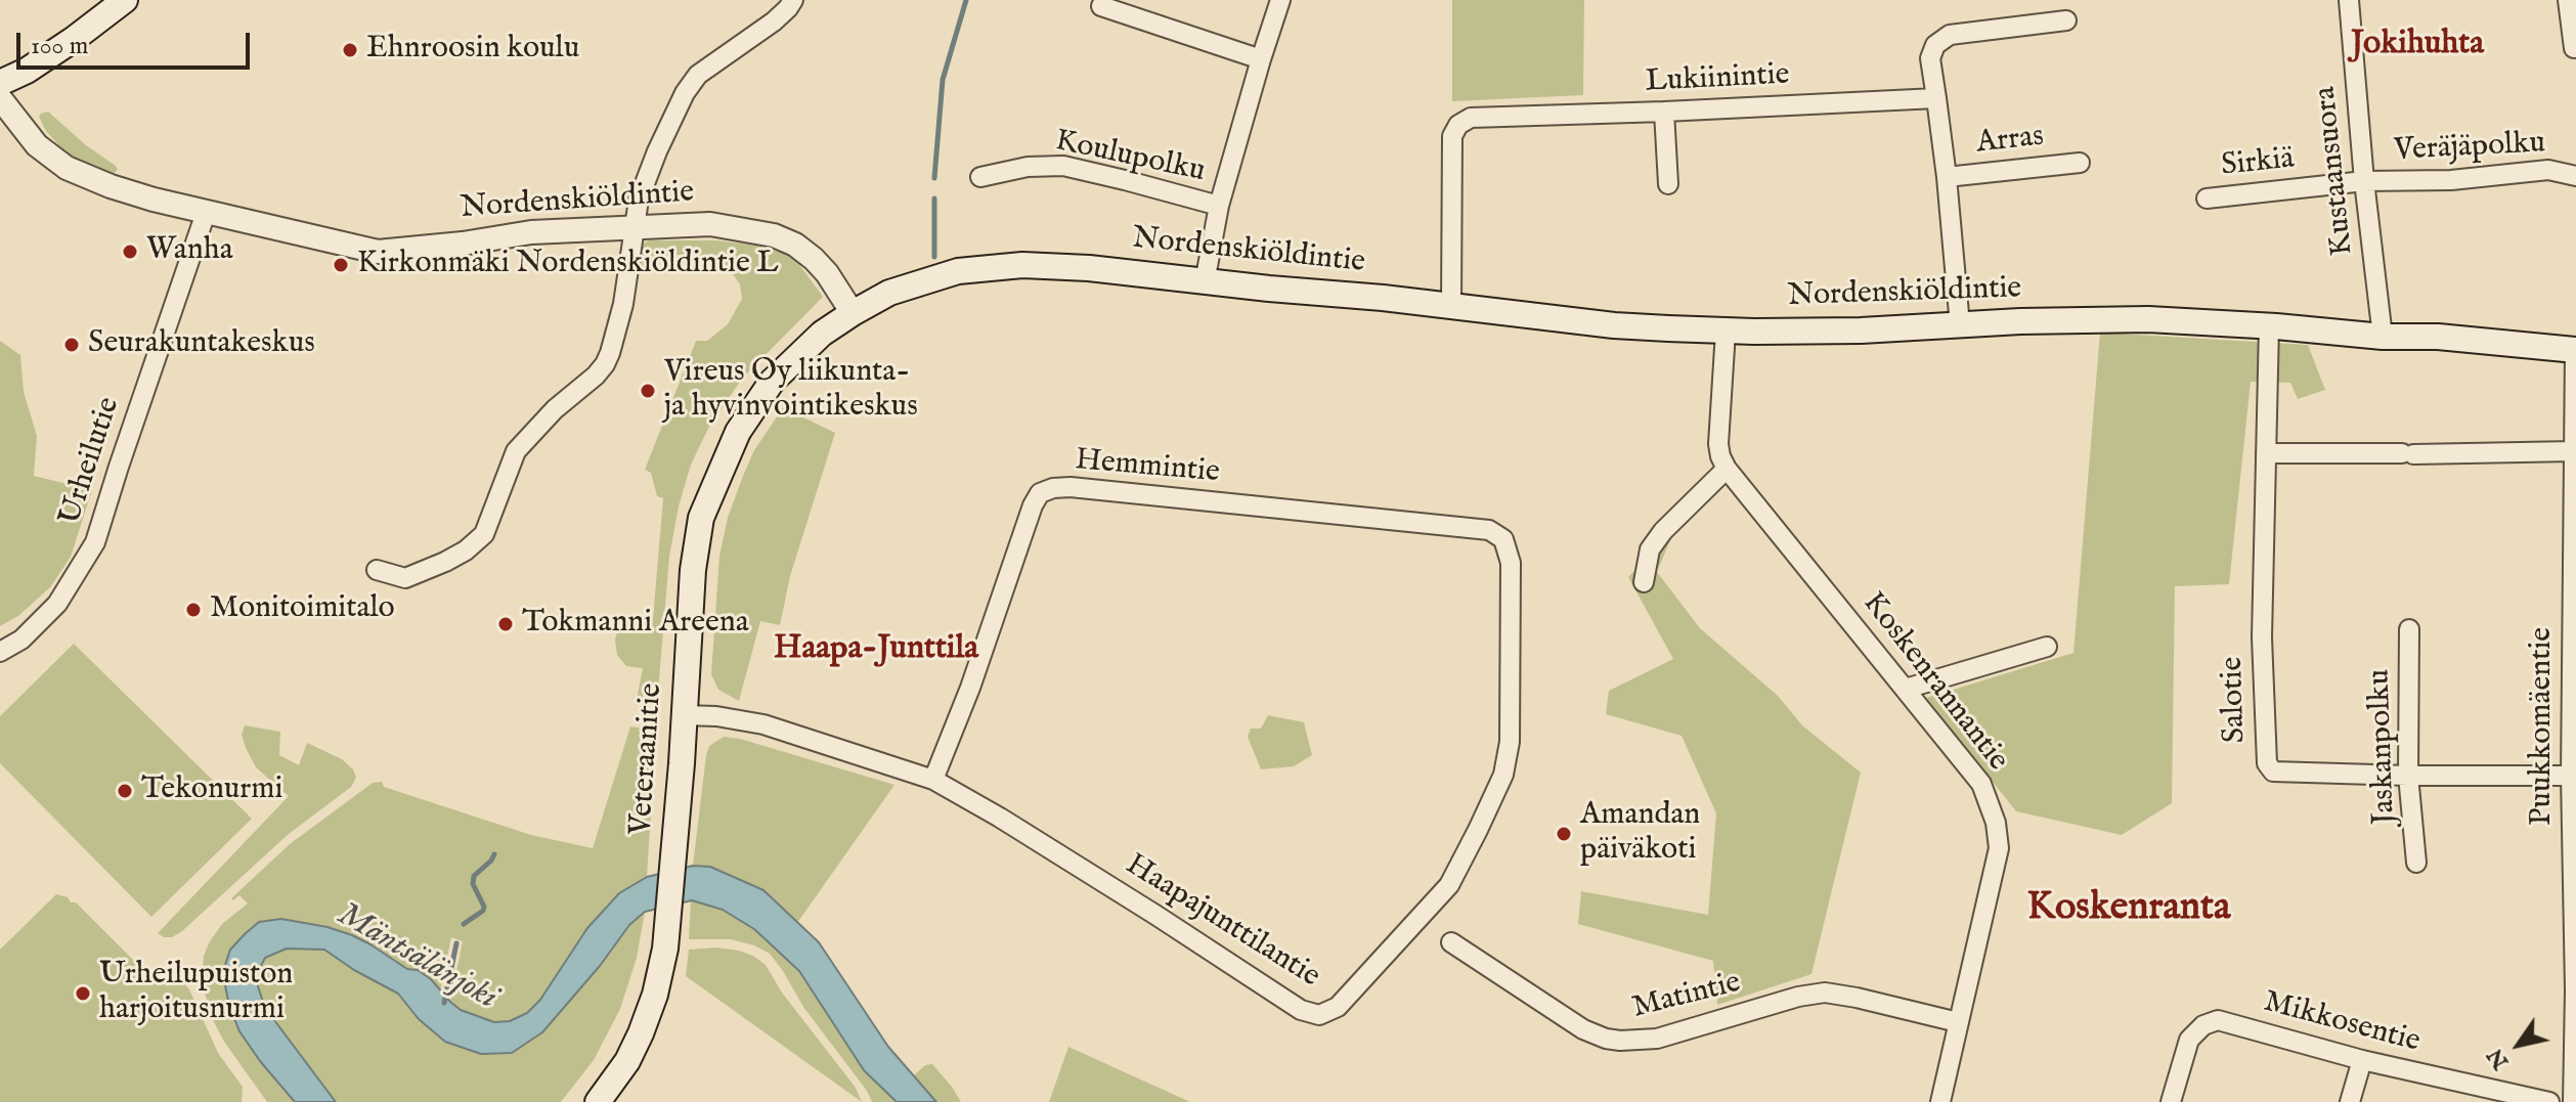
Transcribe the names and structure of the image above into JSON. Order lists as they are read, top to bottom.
{
  "streets": {
    "main road": ["Nordenskiöldintie", "Veteraanitie"],
    "street": [
      "Lukiinintie",
      "Arras",
      "Veräjäpolku",
      "Koulupolku",
      "Sirkiä",
      "Kustaansuora",
      "Urheilutie",
      "Hemmintie",
      "Koskenrannantie",
      "Salotie",
      "Puukkomäentie",
      "Jaskanpolku",
      "Haapajunttilantie",
      "Matintie",
      "Mikkosentie"
    ]
  },
  "crossings": [
    ["Lukiinintie", "Nordenskiöldintie"],
    ["Veräjäpolku", "Sirkiä"],
    ["Veräjäpolku", "Kustaansuora"],
    ["Sirkiä", "Kustaansuora"],
    ["Kustaansuora", "Nordenskiöldintie"],
    ["Nordenskiöldintie", "Urheilutie"],
    ["Nordenskiöldintie", "Koskenrannantie"],
    ["Nordenskiöldintie", "Salotie"],
    ["Nordenskiöldintie", "Puukkomäentie"],
    ["Nordenskiöldintie", "Veteraanitie"],
    ["Hemmintie", "Haapajunttilantie"],
    ["Koskenrannantie", "Matintie"],
    ["Salotie", "Puukkomäentie"],
    ["Salotie", "Jaskanpolku"],
    ["Veteraanitie", "Haapajunttilantie"]
  ],
  "districts": ["Jokihuhta", "Haapa-Junttila", "Koskenranta"],
  "water": ["Mäntsälänjoki"],
  "places": [
    "Ehnroosin koulu",
    "Wanha",
    "Kirkonmäki Nordenskiöldintie L",
    "Seurakuntakeskus",
    "Vireus Oy liikunta- ja hyvinvointikeskus",
    "Monitoimitalo",
    "Tokmanni Areena",
    "Tekonurmi",
    "Amandan päiväkoti",
    "Urheilupuiston harjoitusnurmi"
  ],
  "scale_bar": "100 m",
  "north": "bottom left"
}
